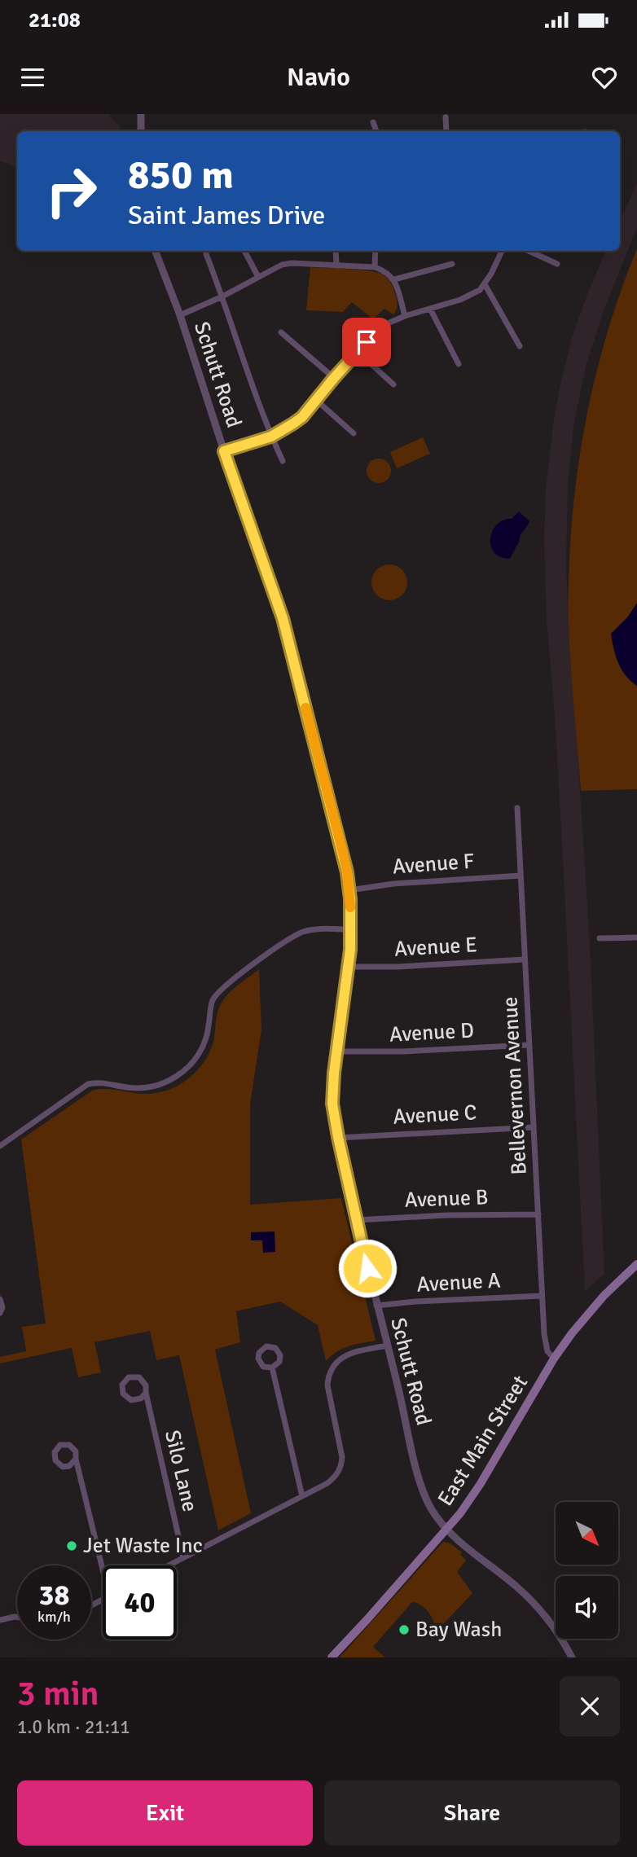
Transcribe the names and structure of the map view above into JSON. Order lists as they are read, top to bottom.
{
  "streets": {
    "main road": ["East Main Street"],
    "street": [
      "Schutt Road",
      "Avenue F",
      "Avenue E",
      "Avenue D",
      "Bellevernon Avenue",
      "Avenue C",
      "Avenue B",
      "Avenue A",
      "Silo Lane"
    ]
  },
  "crossings": [
    ["Schutt Road", "Avenue F"],
    ["Schutt Road", "Avenue E"],
    ["Schutt Road", "Avenue D"],
    ["Schutt Road", "Avenue C"],
    ["Schutt Road", "Avenue B"],
    ["Schutt Road", "Avenue A"],
    ["Schutt Road", "East Main Street"],
    ["Avenue F", "Bellevernon Avenue"],
    ["Avenue E", "Bellevernon Avenue"],
    ["Avenue D", "Bellevernon Avenue"],
    ["Bellevernon Avenue", "Avenue C"],
    ["Bellevernon Avenue", "Avenue B"],
    ["Bellevernon Avenue", "Avenue A"],
    ["Bellevernon Avenue", "East Main Street"]
  ],
  "places": ["Jet Waste Inc", "Bay Wash"],
  "north": "bottom right",
  "page": {
    "status": "21:08",
    "header": "Navio",
    "turn": ["850 m", "Saint James Drive"],
    "speed": "38 km/h",
    "limit": "40",
    "heading": ["3 min", "1.0 km · 21:11"],
    "buttons": ["Exit", "Share"]
  }
}
